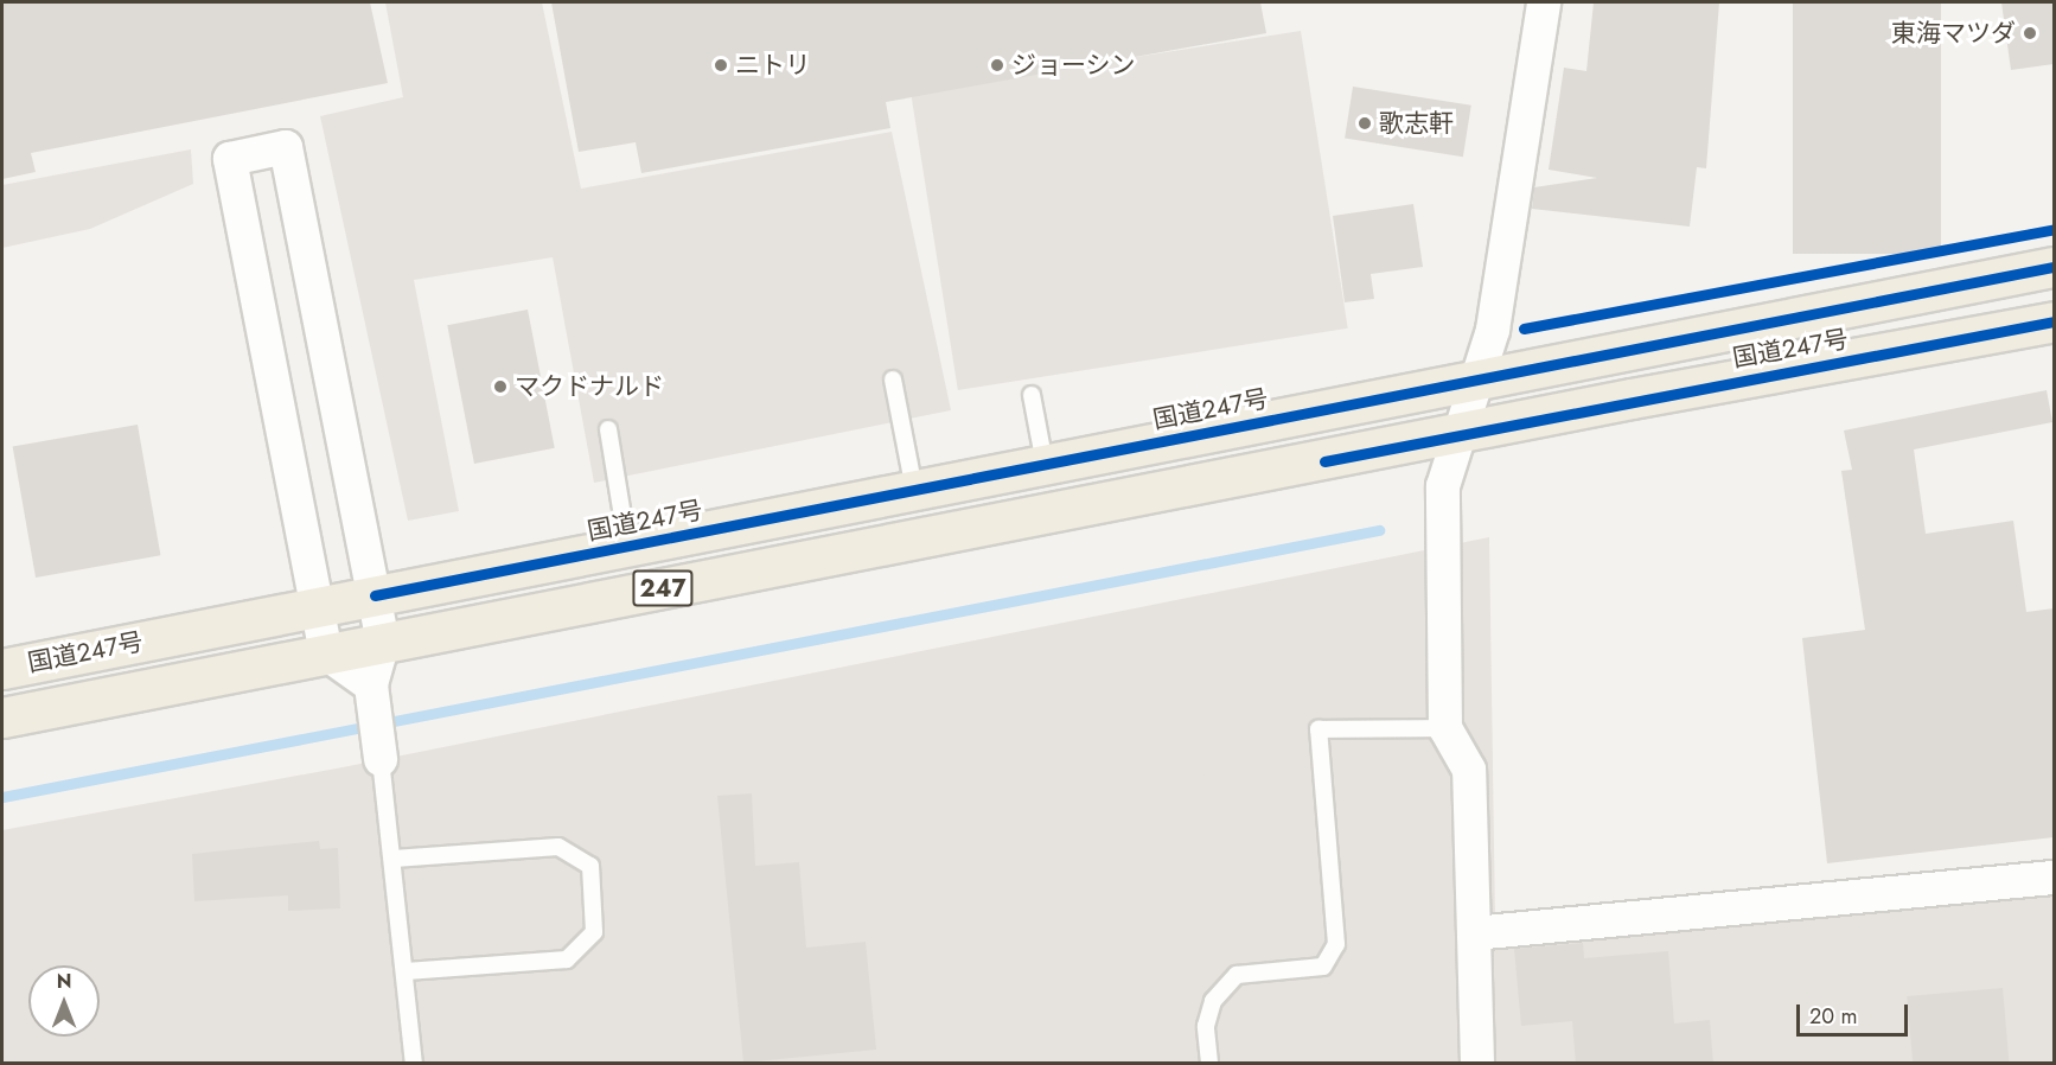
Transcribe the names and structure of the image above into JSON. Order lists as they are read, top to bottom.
{
  "streets": {
    "highway": ["国道247号", "247"]
  },
  "places": [
    "東海マツダ",
    "ニトリ",
    "ジョーシン",
    "歌志軒",
    "マクドナルド"
  ],
  "scale_bar": "20 m",
  "north": "top"
}
